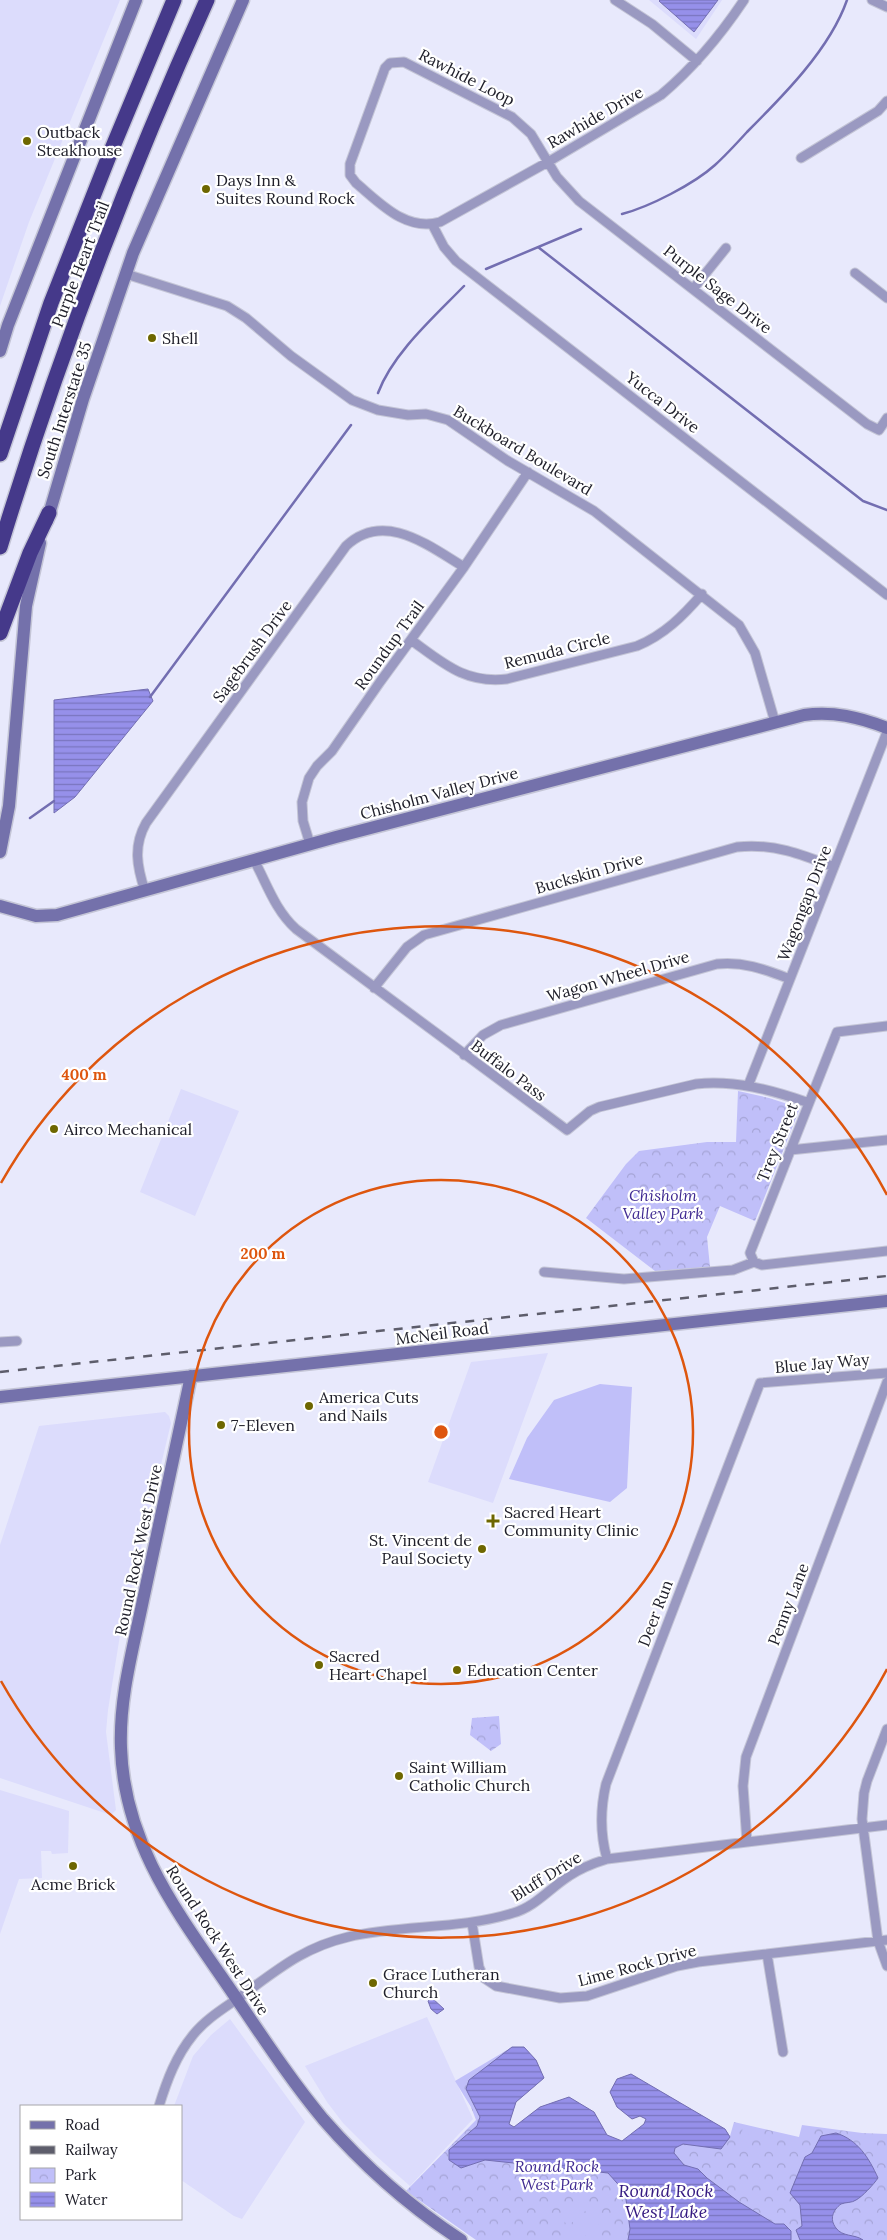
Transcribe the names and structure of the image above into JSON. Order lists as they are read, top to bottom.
{
  "streets": {
    "highway": ["Purple Heart Trail"],
    "main road": [
      "South Interstate 35",
      "Chisholm Valley Drive",
      "McNeil Road",
      "Round Rock West Drive"
    ],
    "street": [
      "Rawhide Loop",
      "Rawhide Drive",
      "Purple Sage Drive",
      "Yucca Drive",
      "Buckboard Boulevard",
      "Roundup Trail",
      "Remuda Circle",
      "Sagebrush Drive",
      "Buckskin Drive",
      "Wagongap Drive",
      "Wagon Wheel Drive",
      "Buffalo Pass",
      "Trey Street",
      "Blue Jay Way",
      "Penny Lane",
      "Deer Run",
      "Bluff Drive",
      "Lime Rock Drive"
    ]
  },
  "crossings": [
    ["Rawhide Loop", "Rawhide Drive"],
    ["Rawhide Loop", "Purple Sage Drive"],
    ["Rawhide Loop", "Yucca Drive"],
    ["Rawhide Drive", "Purple Sage Drive"],
    ["Rawhide Drive", "Yucca Drive"],
    ["South Interstate 35", "Buckboard Boulevard"],
    ["Buckboard Boulevard", "Roundup Trail"],
    ["Buckboard Boulevard", "Remuda Circle"],
    ["Buckboard Boulevard", "Chisholm Valley Drive"],
    ["Roundup Trail", "Remuda Circle"],
    ["Roundup Trail", "Sagebrush Drive"],
    ["Roundup Trail", "Chisholm Valley Drive"],
    ["Sagebrush Drive", "Chisholm Valley Drive"],
    ["Chisholm Valley Drive", "Buffalo Pass"],
    ["Buckskin Drive", "Wagongap Drive"],
    ["Buckskin Drive", "Buffalo Pass"],
    ["Wagongap Drive", "Wagon Wheel Drive"],
    ["Wagongap Drive", "Buffalo Pass"],
    ["Wagon Wheel Drive", "Buffalo Pass"],
    ["Buffalo Pass", "Trey Street"],
    ["McNeil Road", "Round Rock West Drive"],
    ["Blue Jay Way", "Deer Run"],
    ["Round Rock West Drive", "Bluff Drive"],
    ["Penny Lane", "Bluff Drive"],
    ["Deer Run", "Bluff Drive"],
    ["Bluff Drive", "Lime Rock Drive"]
  ],
  "water": ["Round Rock West Lake"],
  "parks": ["Chisholm Valley Park", "Round Rock West Park"],
  "places": {
    "other": [
      "Outback Steakhouse",
      "Days Inn & Suites Round Rock",
      "Shell",
      "Airco Mechanical",
      "America Cuts and Nails",
      "7-Eleven",
      "St. Vincent de Paul Society",
      "Sacred Heart Chapel",
      "Education Center",
      "Saint William Catholic Church",
      "Acme Brick",
      "Grace Lutheran Church"
    ],
    "health": ["Sacred Heart Community Clinic"]
  },
  "legend": [
    "Road",
    "Railway",
    "Park",
    "Water"
  ],
  "rings": ["400 m", "200 m"]
}
